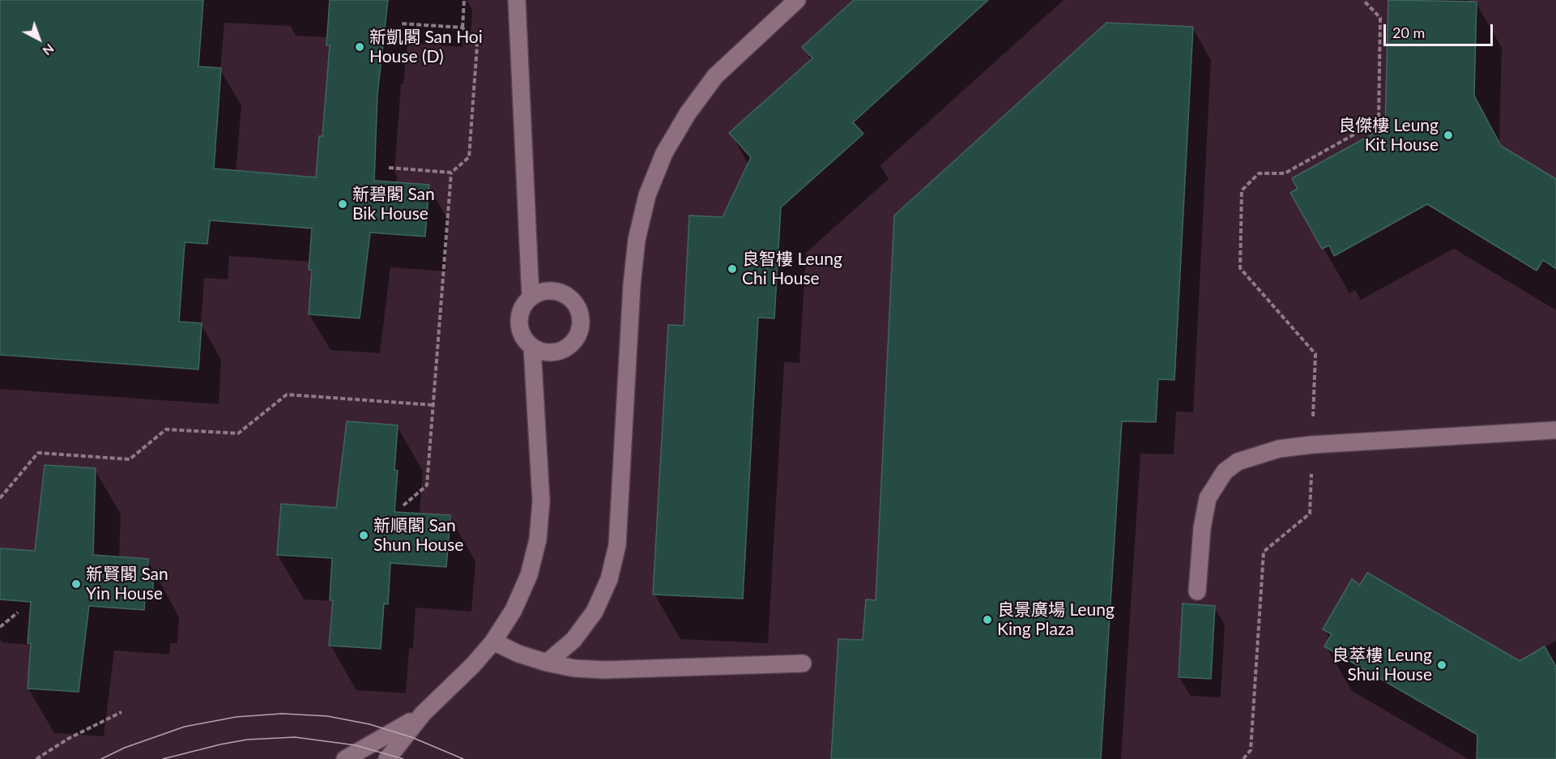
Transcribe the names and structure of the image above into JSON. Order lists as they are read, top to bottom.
{
  "places": [
    "新凱閣 San Hoi House (D)",
    "良傑樓 Leung Kit House",
    "新碧閣 San Bik House",
    "良智樓 Leung Chi House",
    "新順閣 San Shun House",
    "新賢閣 San Yin House",
    "良景廣場 Leung King Plaza",
    "良萃樓 Leung Shui House"
  ],
  "scale_bar": "20 m",
  "north": "bottom right"
}
